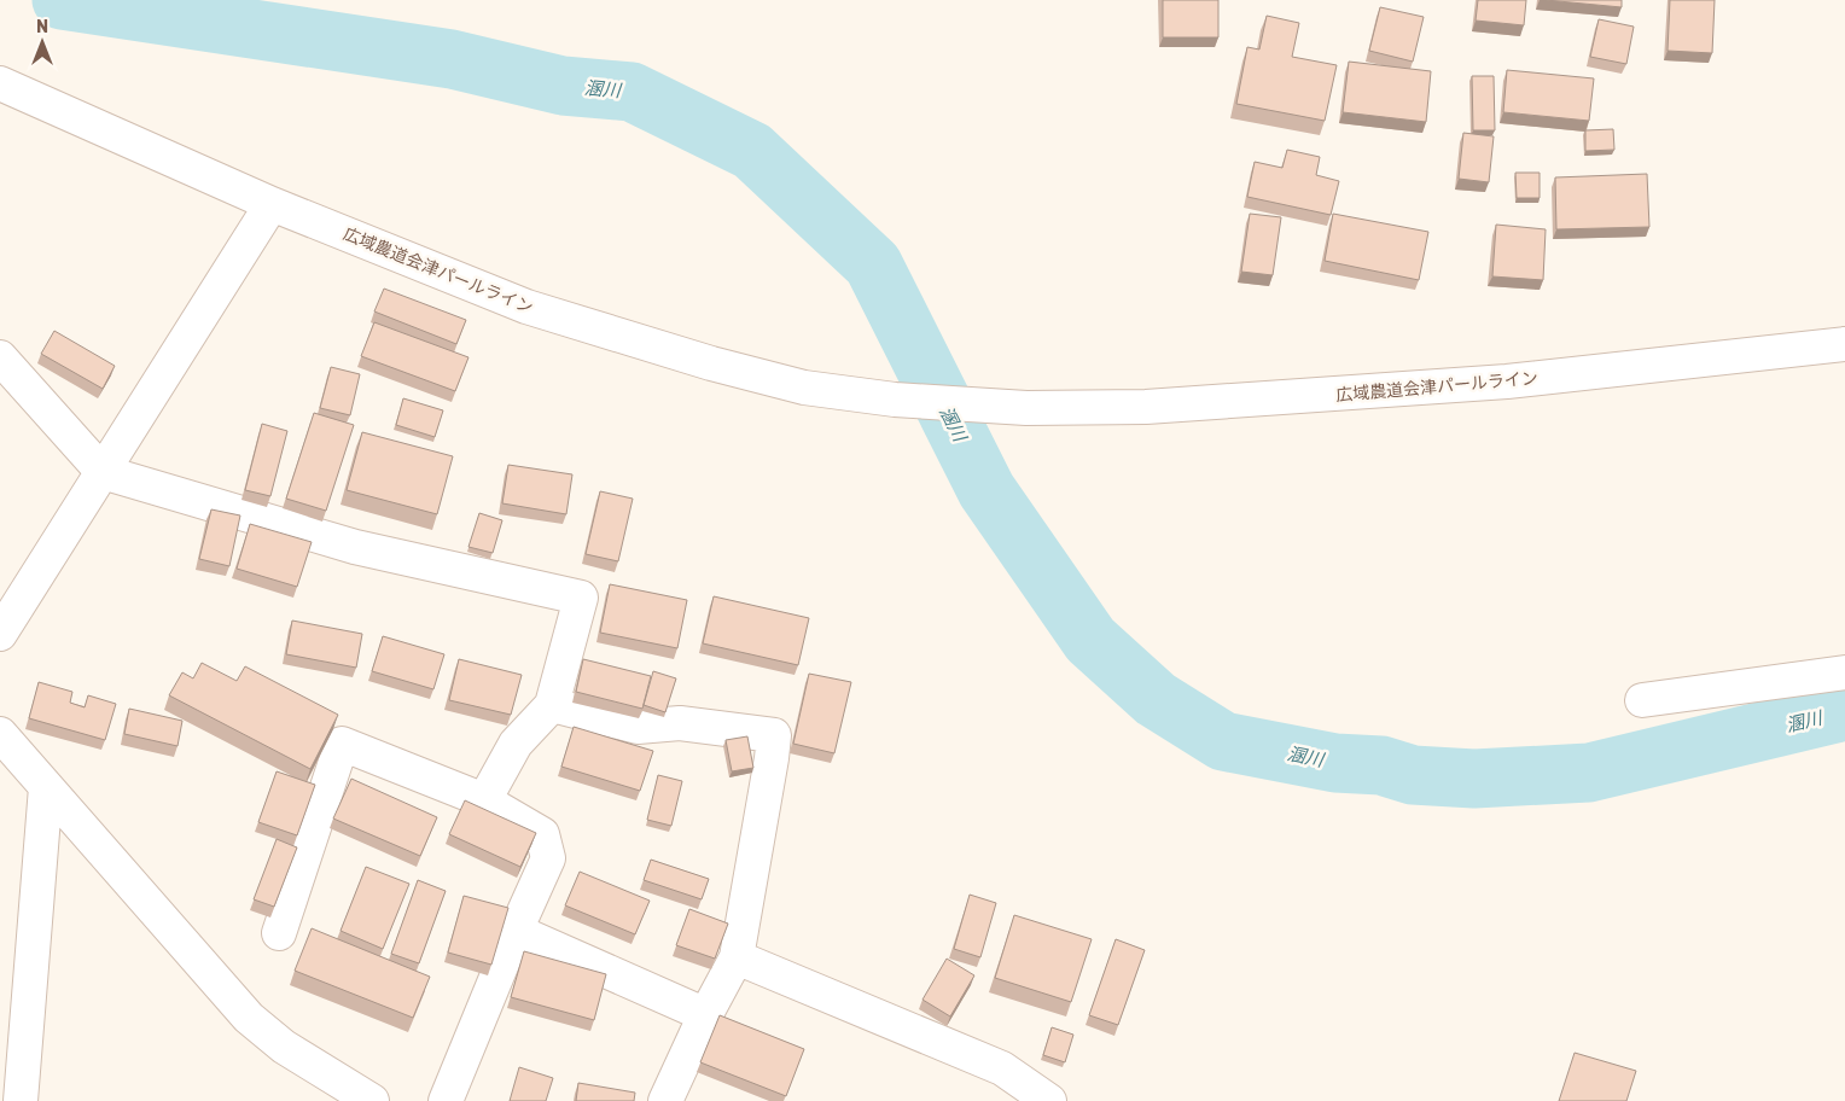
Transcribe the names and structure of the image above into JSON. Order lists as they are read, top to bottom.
{
  "streets": {
    "street": ["広域農道会津パールライン"]
  },
  "water": ["溷川"],
  "north": "top"
}
